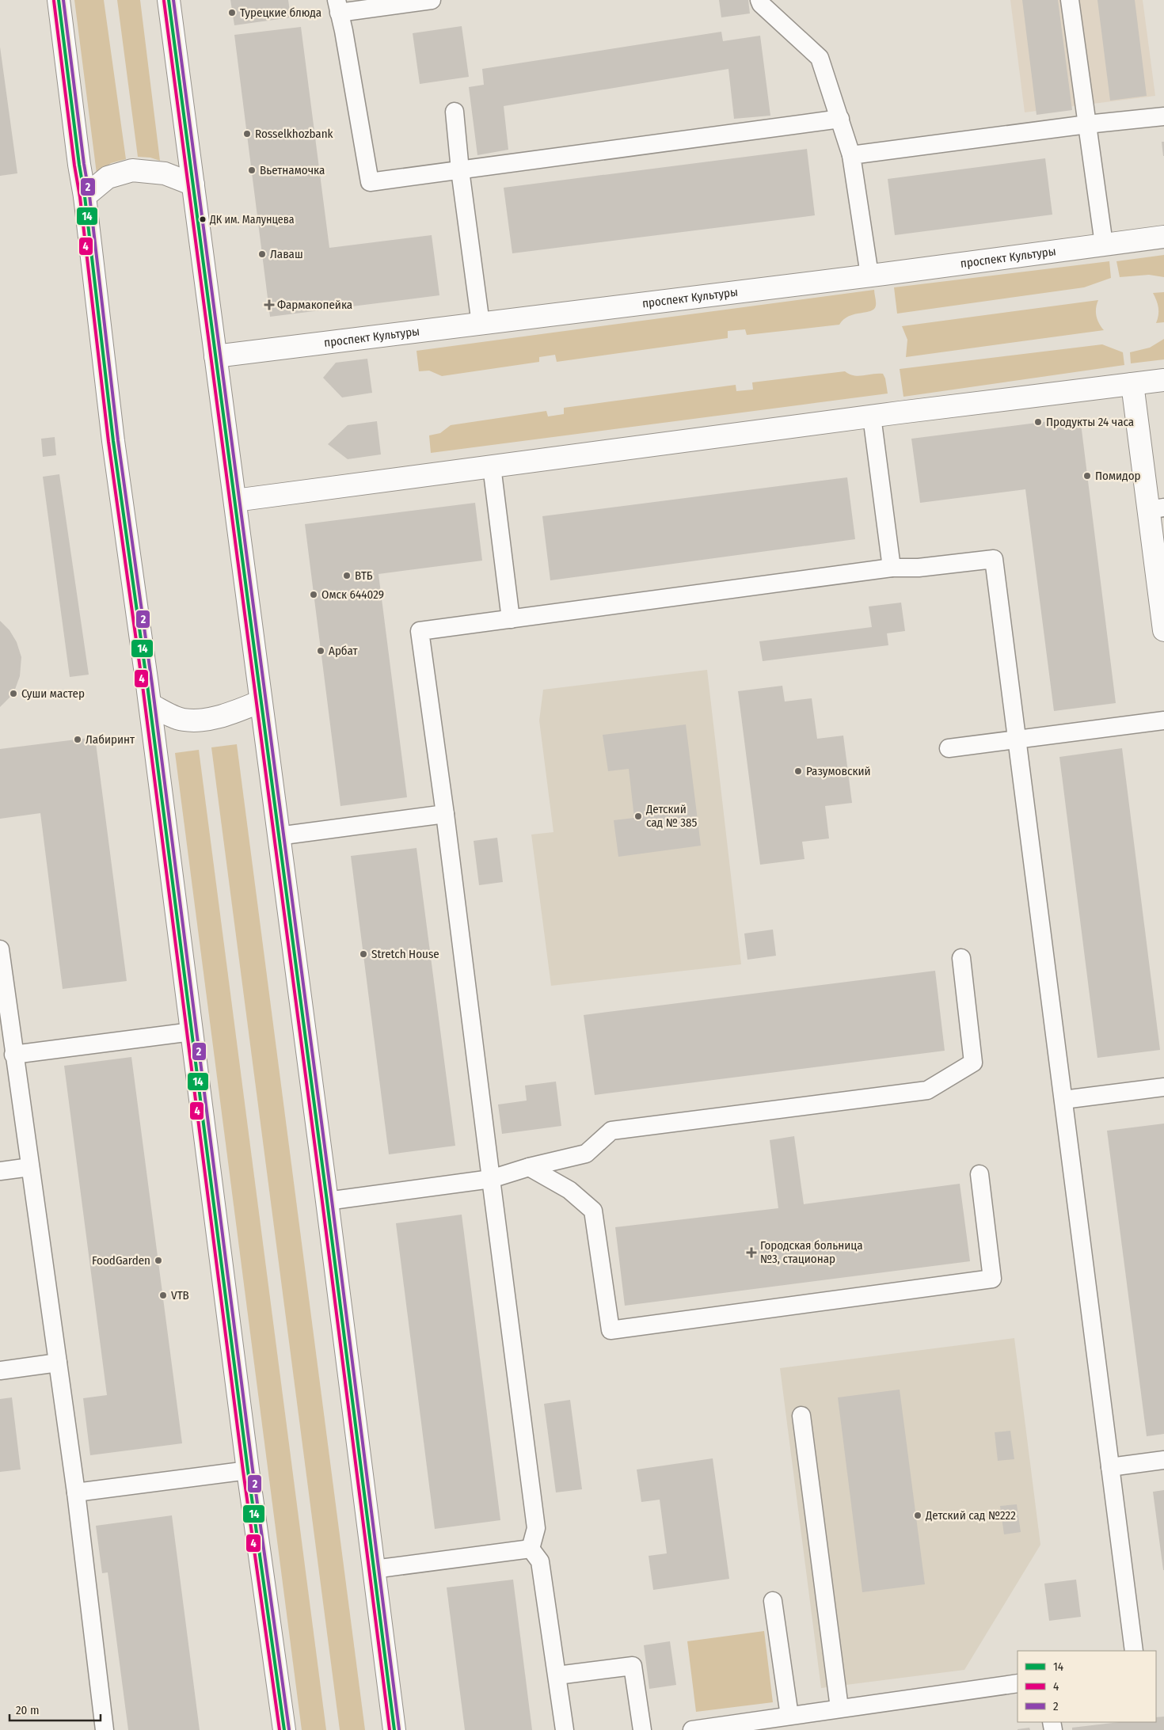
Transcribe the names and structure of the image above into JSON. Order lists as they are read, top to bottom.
{
  "streets": {
    "main road": ["проспект Культуры"]
  },
  "places": {
    "other": [
      "Турецкие блюда",
      "Rosselkhozbank",
      "Вьетнамочка",
      "ДК им. Малунцева",
      "Лаваш",
      "Продукты 24 часа",
      "Помидор",
      "ВТБ",
      "Омск 644029",
      "Арбат",
      "Суши мастер",
      "Лабиринт",
      "Разумовский",
      "Детский сад № 385",
      "Stretch House",
      "FoodGarden",
      "VTB",
      "Детский сад №222"
    ],
    "health": ["Фармакопейка", "Городская больница №3, стационар"]
  },
  "lines": ["transit line 14", "transit line 2", "transit line 4"],
  "legend": ["14", "4", "2"],
  "scale_bar": "20 m"
}
